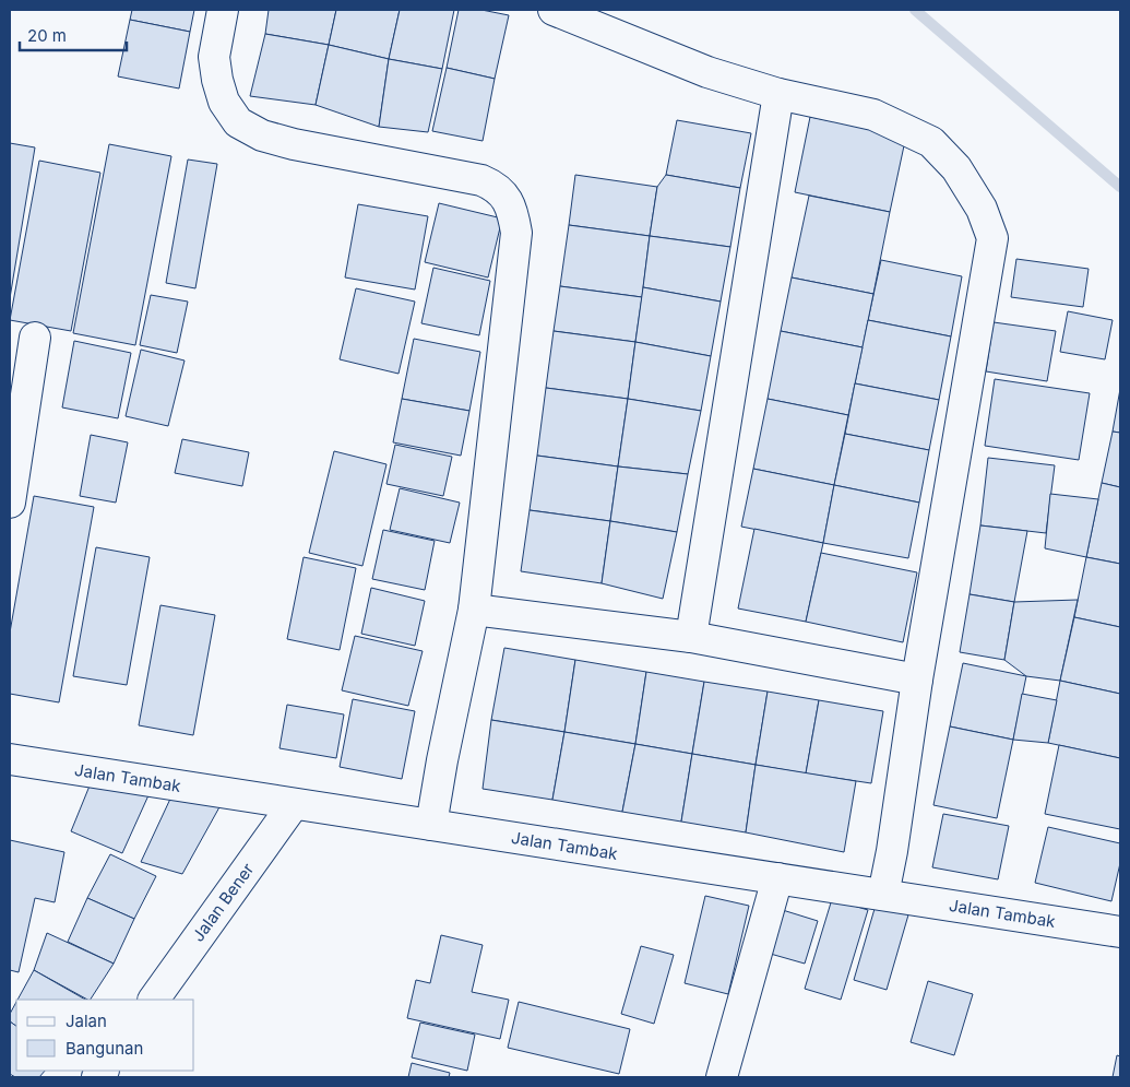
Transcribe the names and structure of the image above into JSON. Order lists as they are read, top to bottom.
{
  "streets": {
    "street": ["Jalan Tambak", "Jalan Bener"]
  },
  "crossings": [
    ["Jalan Tambak", "Jalan Bener"]
  ],
  "legend": ["Jalan", "Bangunan"],
  "scale_bar": "20 m"
}
